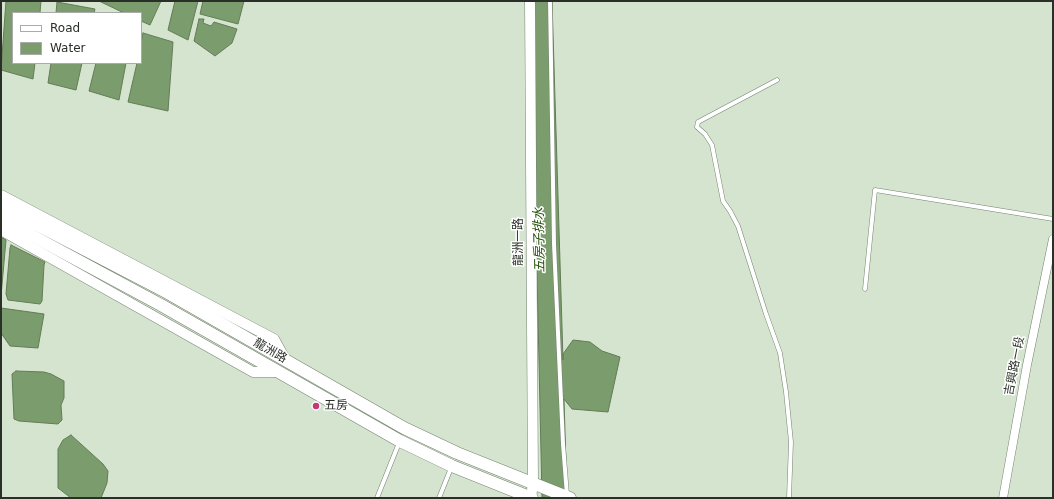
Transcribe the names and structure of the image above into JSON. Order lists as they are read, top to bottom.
{
  "streets": {
    "main road": ["龍洲路"],
    "street": ["龍洲一路", "吉興路一段"]
  },
  "crossings": [
    ["龍洲一路", "龍洲路"]
  ],
  "water": ["五房子排水"],
  "places": ["五房"],
  "legend": ["Road", "Water"]
}
